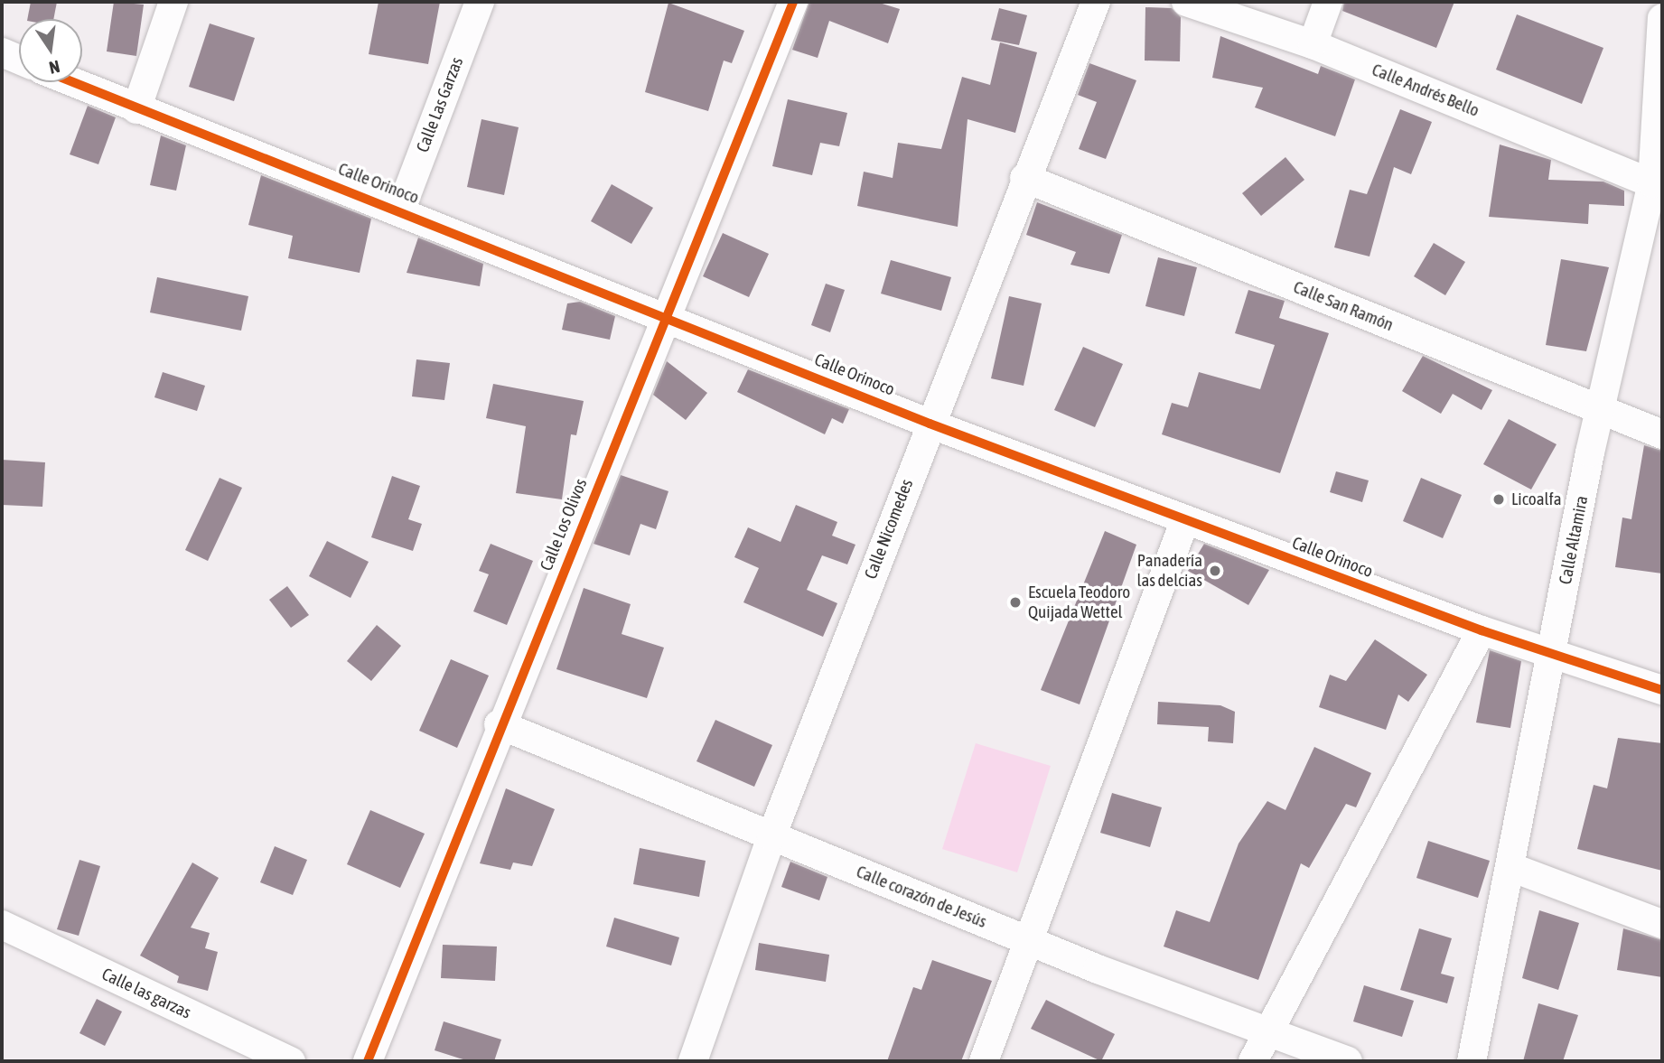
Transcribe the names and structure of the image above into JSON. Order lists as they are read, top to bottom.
{
  "streets": {
    "street": [
      "Calle Andrés Bello",
      "Calle Las Garzas",
      "Calle Orinoco",
      "Calle San Ramón",
      "Calle Los Olivos",
      "Calle Nicomedes",
      "Calle Altamira",
      "Calle corazón de Jesús",
      "Calle las garzas"
    ]
  },
  "crossings": [
    ["Calle Andrés Bello", "Calle Altamira"],
    ["Calle Las Garzas", "Calle Orinoco"],
    ["Calle Orinoco", "Calle Los Olivos"],
    ["Calle Orinoco", "Calle Nicomedes"],
    ["Calle Orinoco", "Calle Altamira"],
    ["Calle San Ramón", "Calle Nicomedes"],
    ["Calle San Ramón", "Calle Altamira"],
    ["Calle Los Olivos", "Calle corazón de Jesús"],
    ["Calle Nicomedes", "Calle corazón de Jesús"]
  ],
  "places": ["Licoalfa", "Panadería las delcias", "Escuela Teodoro Quijada Wettel"],
  "north": "bottom"
}
